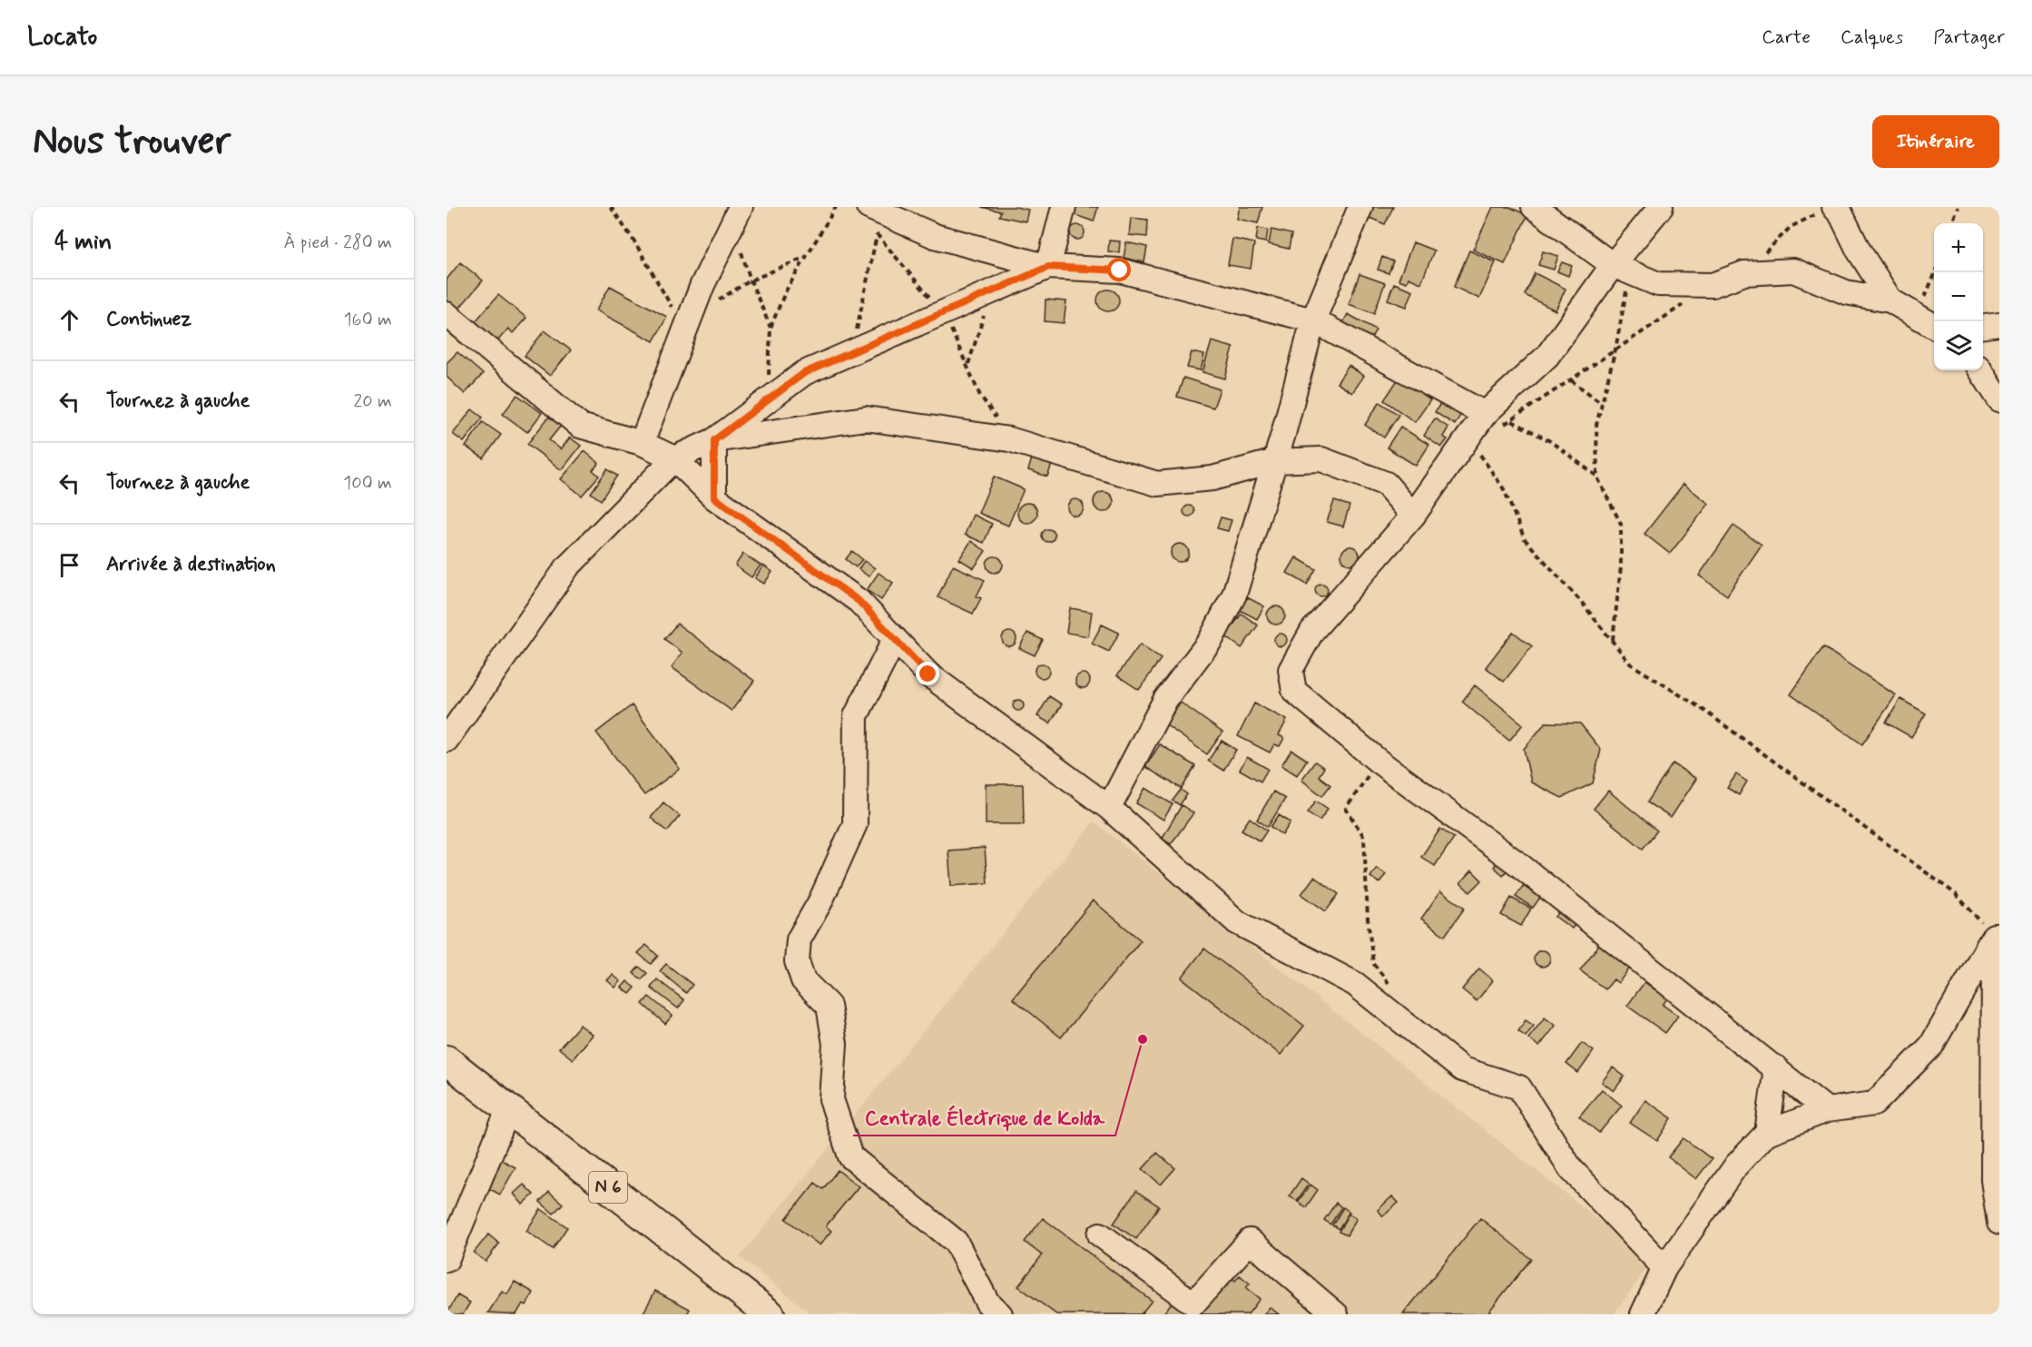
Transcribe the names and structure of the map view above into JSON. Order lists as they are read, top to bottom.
{
  "streets": {
    "main road": ["N 6"]
  },
  "places": ["Centrale Électrique de Kolda"],
  "page": {
    "header": "Locato",
    "nav": ["Carte", "Calques", "Partager"],
    "buttons": "Itinéraire",
    "title": "Nous trouver",
    "heading": ["4 min", "À pied · 280 m"],
    "map_buttons": ["+", "−"],
    "list": [
      ["Continuez", "160 m"],
      ["Tournez à gauche", "20 m"],
      ["Tournez à gauche", "100 m"],
      "Arrivée à destination"
    ]
  }
}
